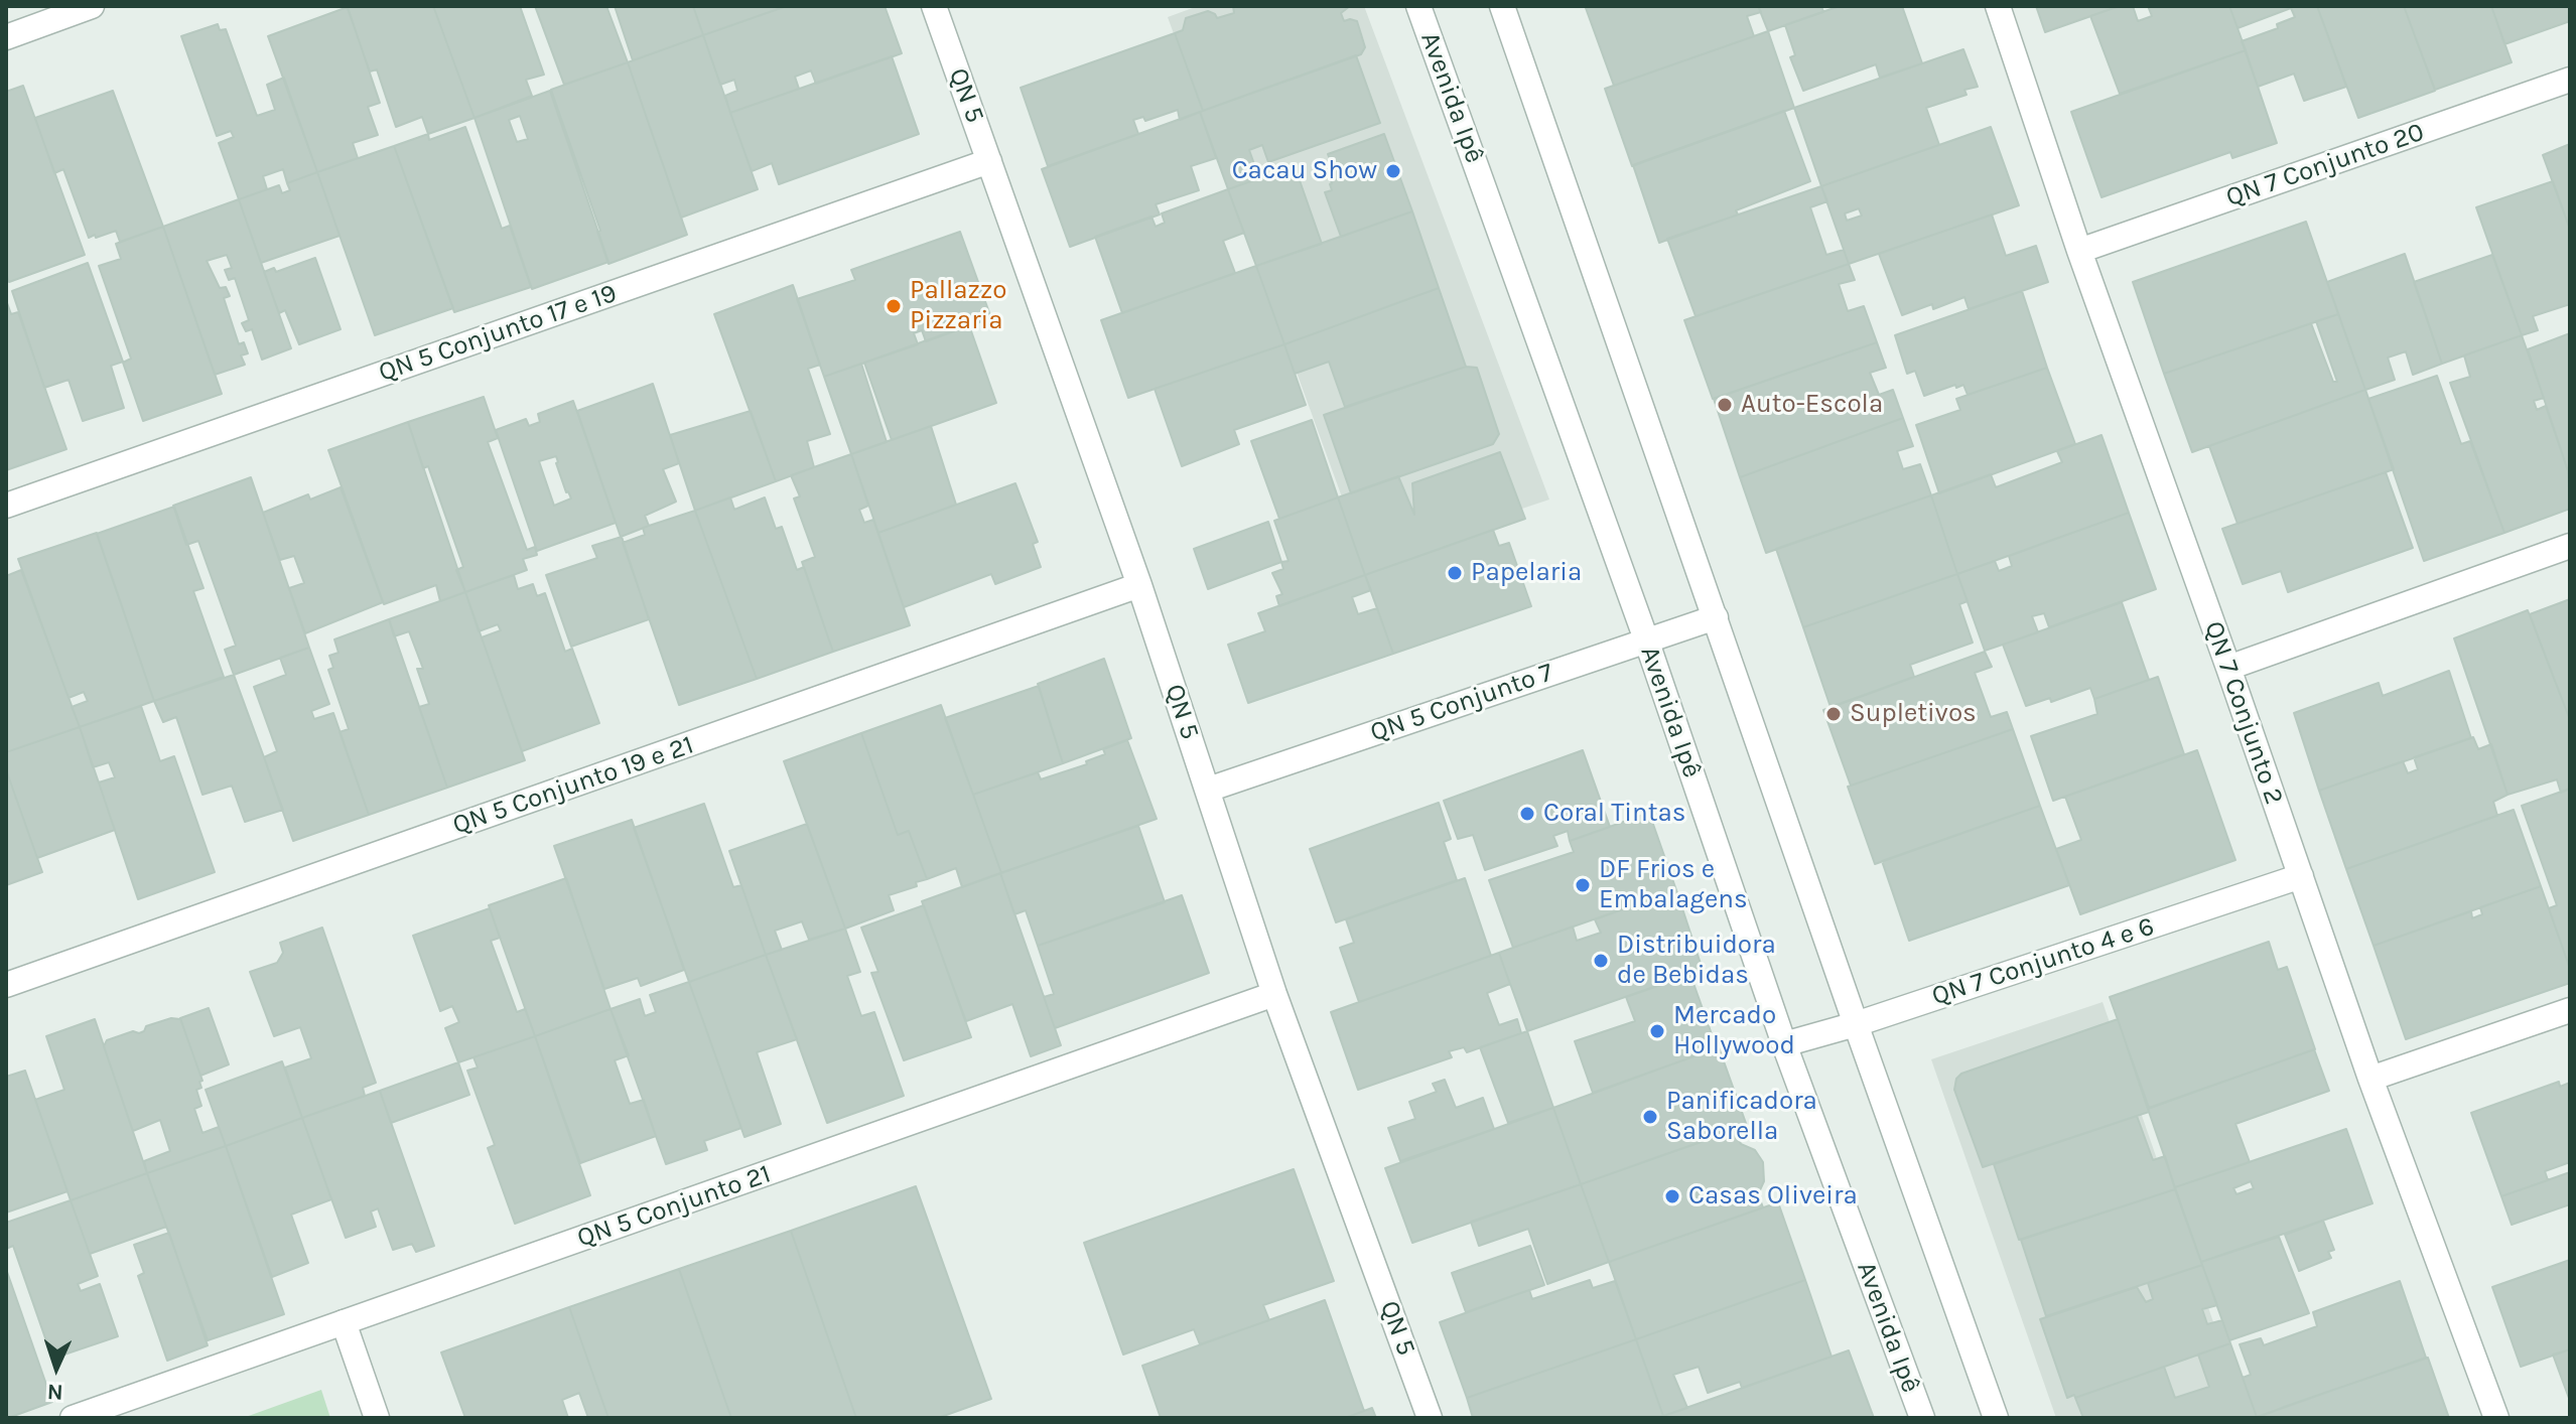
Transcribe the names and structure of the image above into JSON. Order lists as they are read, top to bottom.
{
  "streets": {
    "street": [
      "QN 5",
      "Avenida Ipê",
      "QN 7 Conjunto 20",
      "QN 5 Conjunto 17 e 19",
      "QN 5 Conjunto 7",
      "QN 7 Conjunto 2",
      "QN 5 Conjunto 19 e 21",
      "QN 7 Conjunto 4 e 6",
      "QN 5 Conjunto 21"
    ]
  },
  "crossings": [
    ["QN 5", "QN 5 Conjunto 17 e 19"],
    ["QN 5", "QN 5 Conjunto 7"],
    ["QN 5", "QN 5 Conjunto 19 e 21"],
    ["QN 5", "QN 5 Conjunto 21"],
    ["Avenida Ipê", "QN 5 Conjunto 7"],
    ["Avenida Ipê", "QN 7 Conjunto 4 e 6"],
    ["QN 7 Conjunto 20", "QN 7 Conjunto 2"],
    ["QN 7 Conjunto 2", "QN 7 Conjunto 4 e 6"]
  ],
  "places": [
    "Cacau Show",
    "Pallazzo Pizzaria",
    "Auto-Escola",
    "Papelaria",
    "Supletivos",
    "Coral Tintas",
    "DF Frios e Embalagens",
    "Distribuidora de Bebidas",
    "Mercado Hollywood",
    "Panificadora Saborella",
    "Casas Oliveira"
  ],
  "north": "bottom"
}
